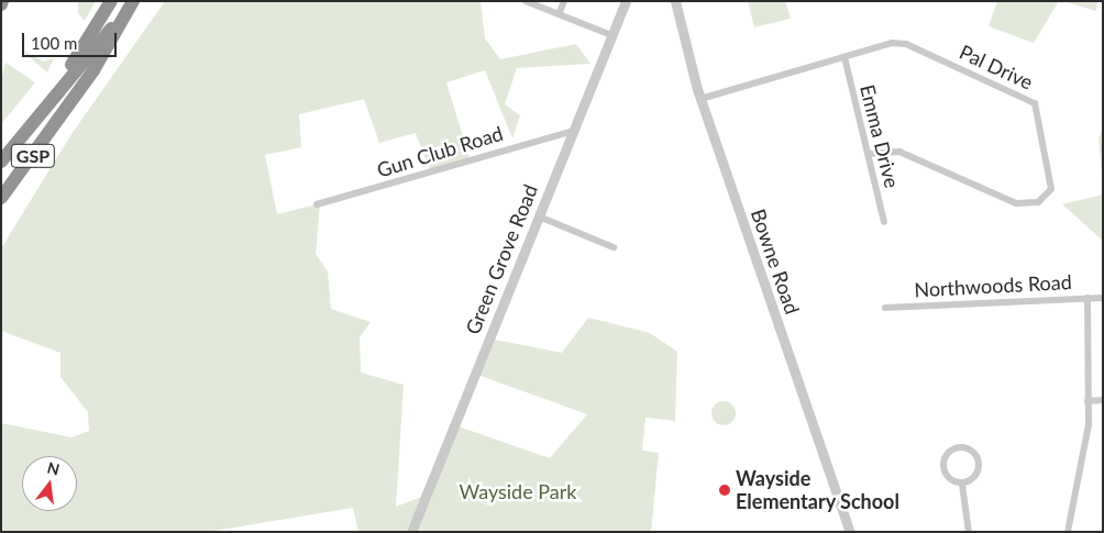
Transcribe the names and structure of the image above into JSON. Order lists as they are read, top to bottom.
{
  "streets": {
    "highway": ["GSP"],
    "street": [
      "Pal Drive",
      "Emma Drive",
      "Gun Club Road",
      "Green Grove Road",
      "Bowne Road",
      "Northwoods Road"
    ]
  },
  "crossings": [
    ["Pal Drive", "Emma Drive"],
    ["Pal Drive", "Bowne Road"],
    ["Gun Club Road", "Green Grove Road"]
  ],
  "parks": ["Wayside Park"],
  "places": ["Wayside Elementary School"],
  "scale_bar": "100 m",
  "north": "top"
}
